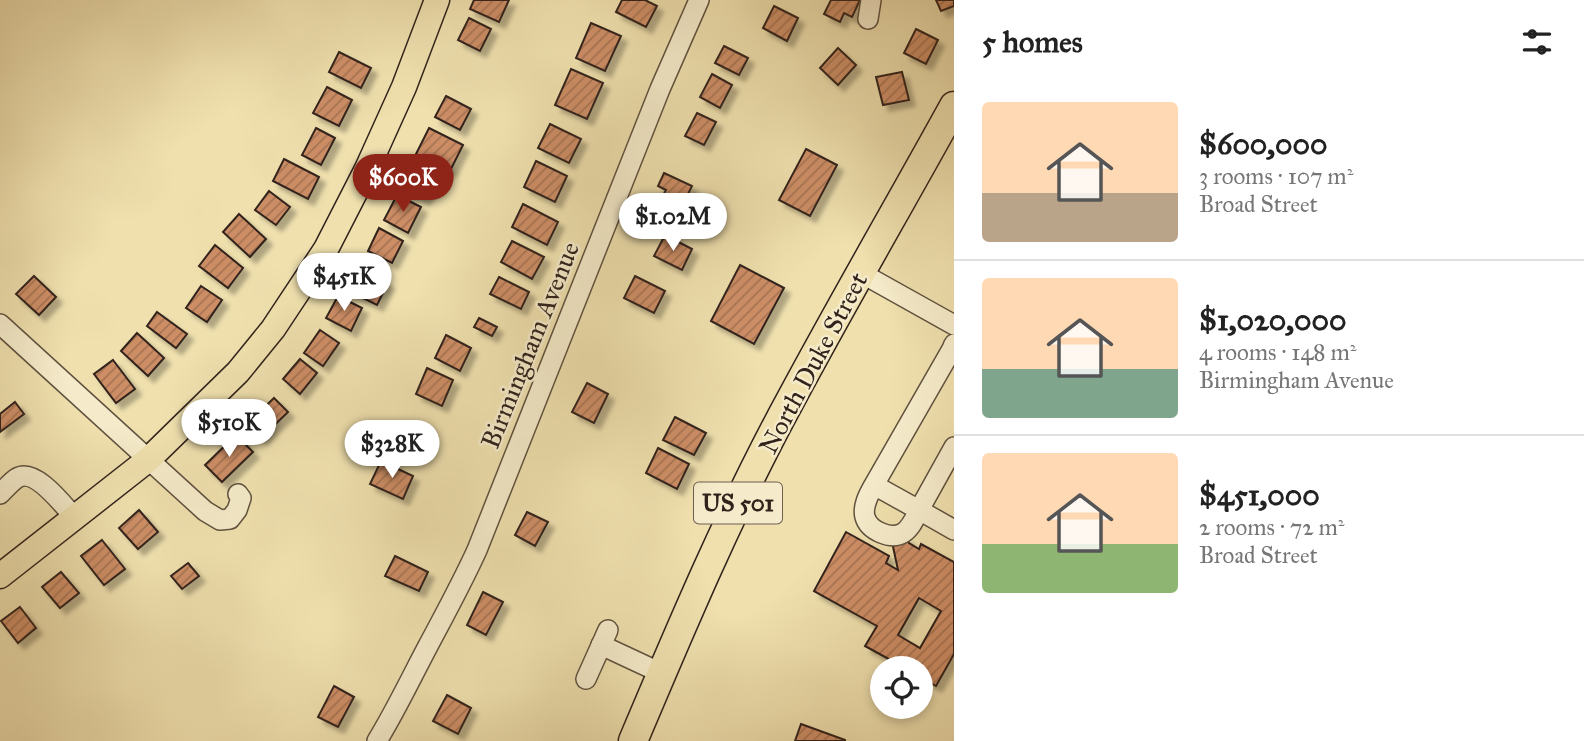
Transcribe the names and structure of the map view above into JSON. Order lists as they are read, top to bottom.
{
  "streets": {
    "highway": ["North Duke Street", "US 501"],
    "street": ["Birmingham Avenue"]
  },
  "page": {
    "heading": "5 homes",
    "list": [
      {
        "name": "$600,000",
        "note": "3 rooms · 107 m² · Broad Street"
      },
      {
        "name": "$1,020,000",
        "note": "4 rooms · 148 m² · Birmingham Avenue"
      },
      {
        "name": "$451,000",
        "note": "2 rooms · 72 m² · Broad Street"
      }
    ],
    "price": [
      "$600K",
      "$1.02M",
      "$451K",
      "$510K",
      "$328K"
    ]
  }
}
